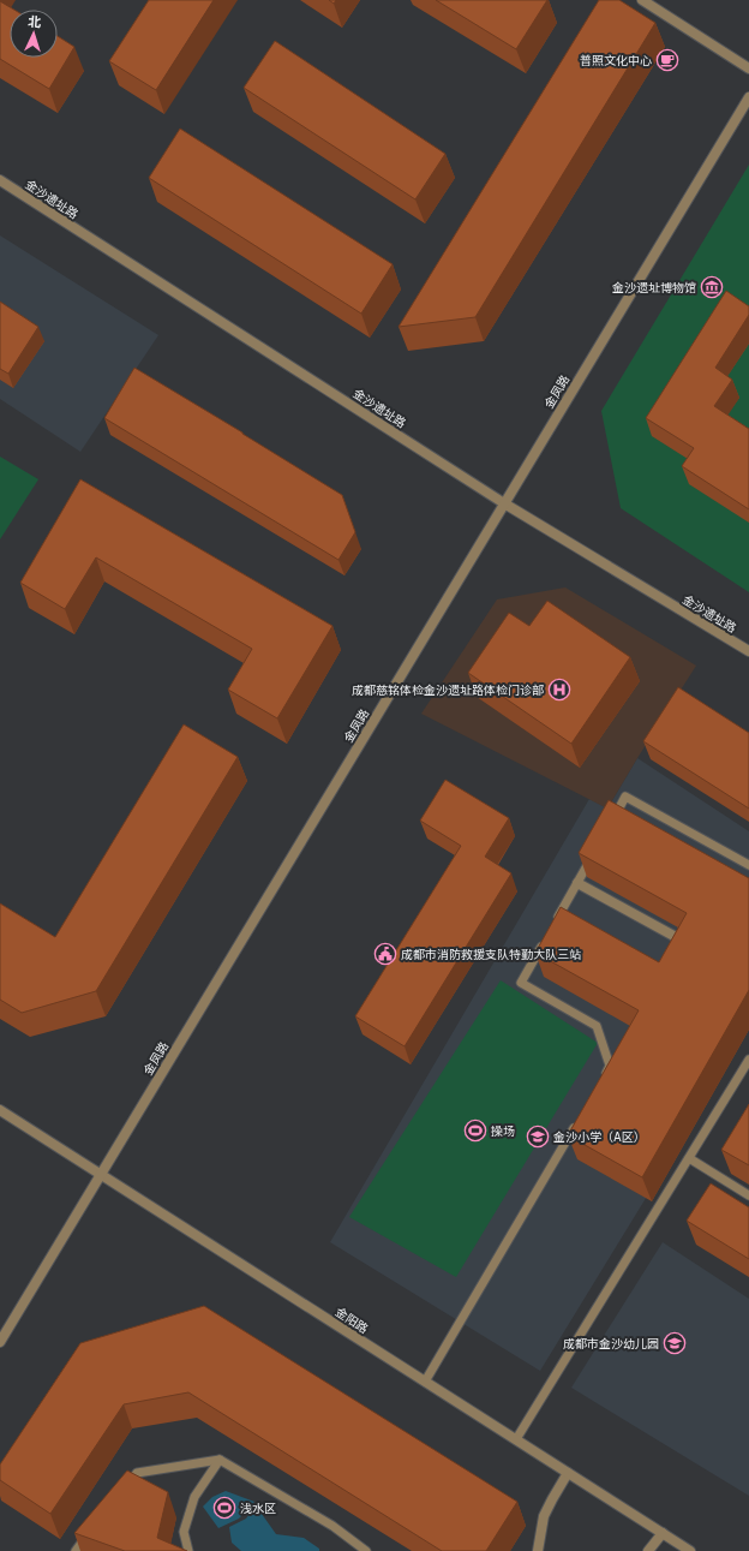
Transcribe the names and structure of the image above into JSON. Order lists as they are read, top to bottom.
{
  "streets": {
    "street": ["金沙遗址路", "金凤路", "金阳路"]
  },
  "crossings": [
    ["金沙遗址路", "金凤路"],
    ["金凤路", "金阳路"]
  ],
  "places": {
    "cafe": ["普照文化中心"],
    "museum": ["金沙遗址博物馆"],
    "hospital": ["成都慈铭体检金沙遗址路体检门诊部"],
    "public building": ["成都市消防救援支队特勤大队三站"],
    "sports": ["操场", "浅水区"],
    "school or university": ["金沙小学（A区）", "成都市金沙幼儿园"]
  },
  "north": "top"
}
